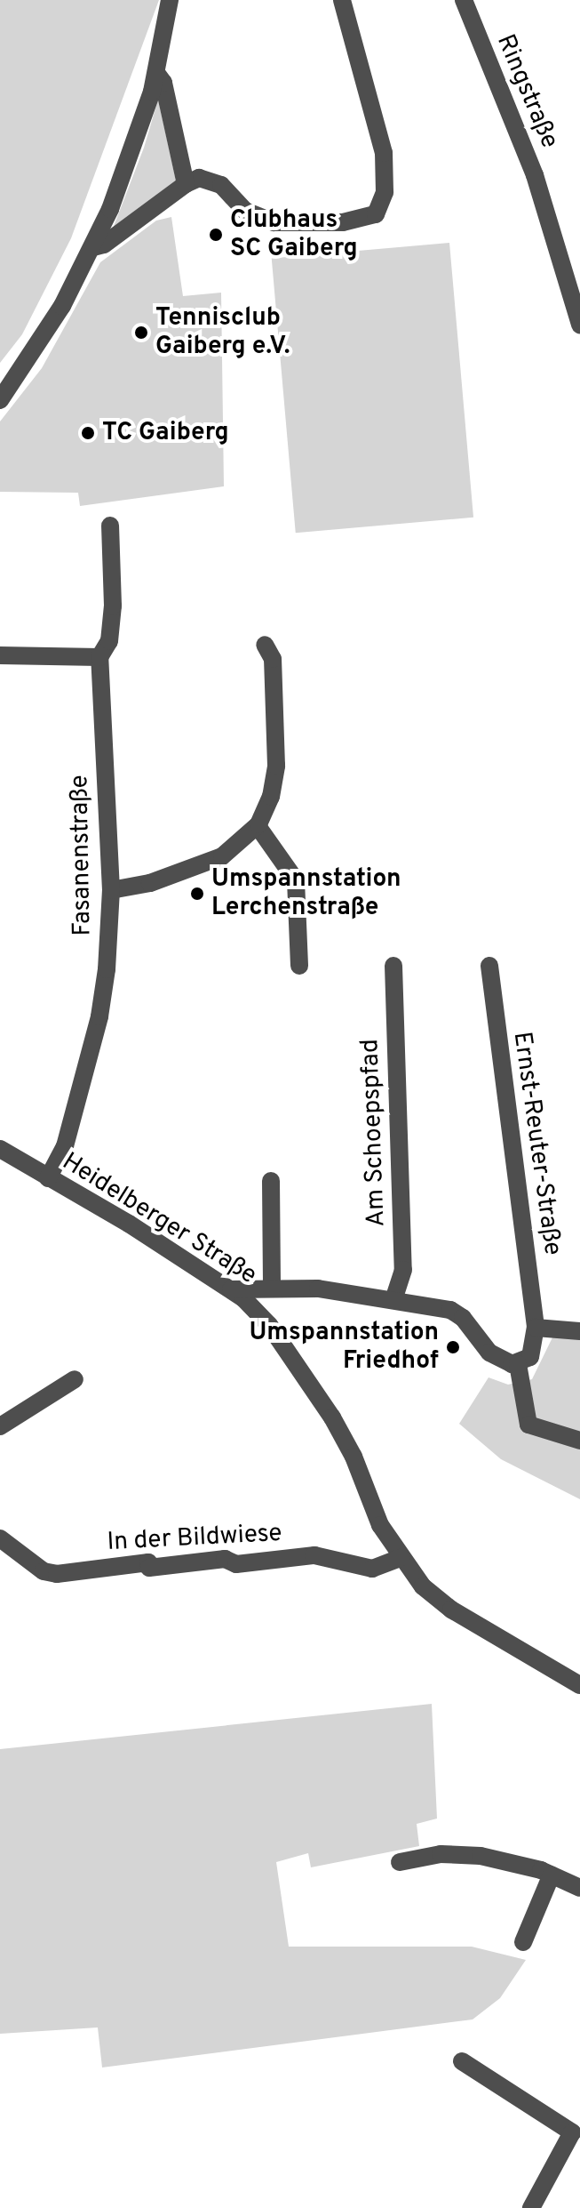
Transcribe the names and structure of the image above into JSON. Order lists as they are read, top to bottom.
{
  "streets": {
    "street": [
      "Ringstraße",
      "Fasanenstraße",
      "Am Schoepspfad",
      "Ernst-Reuter-Straße",
      "Heidelberger Straße",
      "In der Bildwiese"
    ]
  },
  "crossings": [
    ["Fasanenstraße", "Heidelberger Straße"],
    ["Heidelberger Straße", "In der Bildwiese"]
  ],
  "places": [
    "Clubhaus SC Gaiberg",
    "Tennisclub Gaiberg e.V.",
    "TC Gaiberg",
    "Umspannstation Lerchenstraße",
    "Umspannstation Friedhof"
  ]
}
